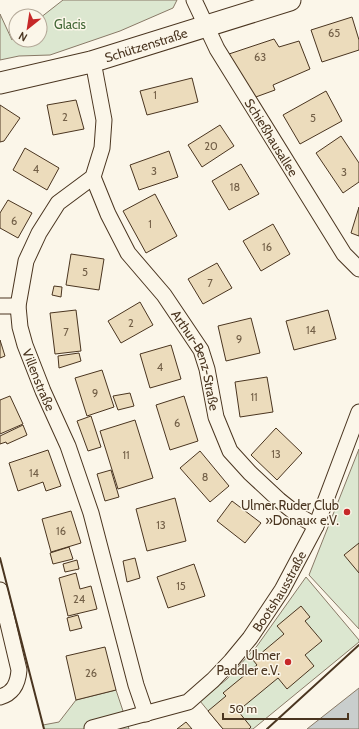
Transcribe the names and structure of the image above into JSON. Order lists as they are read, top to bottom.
{
  "streets": {
    "street": [
      "Schützenstraße",
      "Schießhausallee",
      "Arthur-Benz-Straße",
      "Villenstraße",
      "Bootshausstraße"
    ]
  },
  "crossings": [
    ["Schützenstraße", "Schießhausallee"],
    ["Arthur-Benz-Straße", "Villenstraße"],
    ["Arthur-Benz-Straße", "Bootshausstraße"],
    ["Villenstraße", "Bootshausstraße"]
  ],
  "parks": ["Glacis"],
  "places": ["Ulmer Ruder Club »Donau« e.V.", "Ulmer Paddler e.V."],
  "house_numbers": [
    "65",
    "63",
    "1",
    "2",
    "5",
    "20",
    "4",
    "3",
    "3",
    "18",
    "6",
    "1",
    "16",
    "5",
    "7",
    "2",
    "14",
    "7",
    "9",
    "4",
    "9",
    "11",
    "6",
    "13",
    "11",
    "14",
    "8",
    "13",
    "16",
    "15",
    "24",
    "26"
  ],
  "scale_bar": "50 m",
  "north": "bottom left"
}
